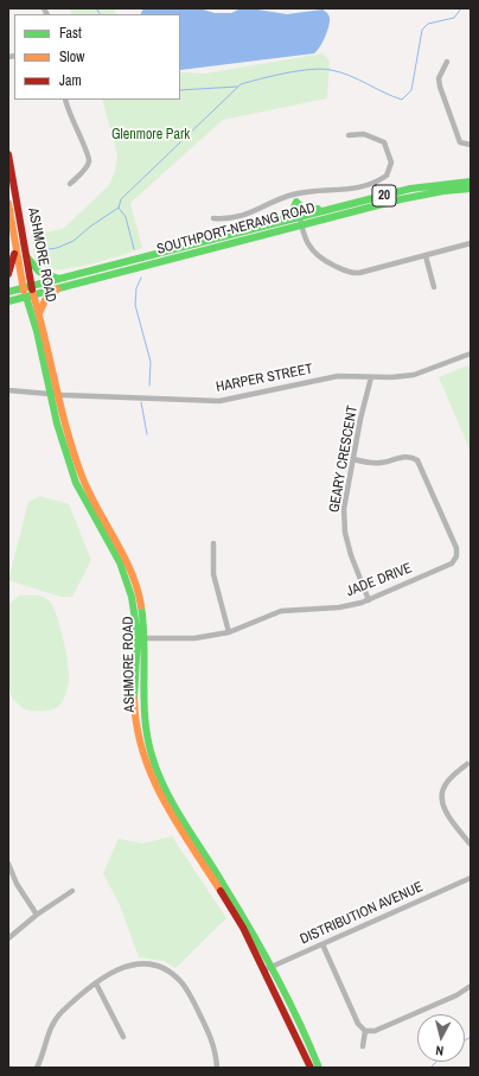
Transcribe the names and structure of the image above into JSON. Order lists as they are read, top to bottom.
{
  "streets": {
    "main road": ["20", "SOUTHPORT-NERANG ROAD", "ASHMORE ROAD"],
    "street": [
      "HARPER STREET",
      "GEARY CRESCENT",
      "JADE DRIVE",
      "DISTRIBUTION AVENUE"
    ]
  },
  "crossings": [
    ["SOUTHPORT-NERANG ROAD", "ASHMORE ROAD"],
    ["ASHMORE ROAD", "HARPER STREET"],
    ["ASHMORE ROAD", "JADE DRIVE"],
    ["ASHMORE ROAD", "DISTRIBUTION AVENUE"],
    ["HARPER STREET", "GEARY CRESCENT"],
    ["GEARY CRESCENT", "JADE DRIVE"]
  ],
  "parks": ["Glenmore Park"],
  "legend": ["Fast", "Slow", "Jam"],
  "north": "bottom"
}
